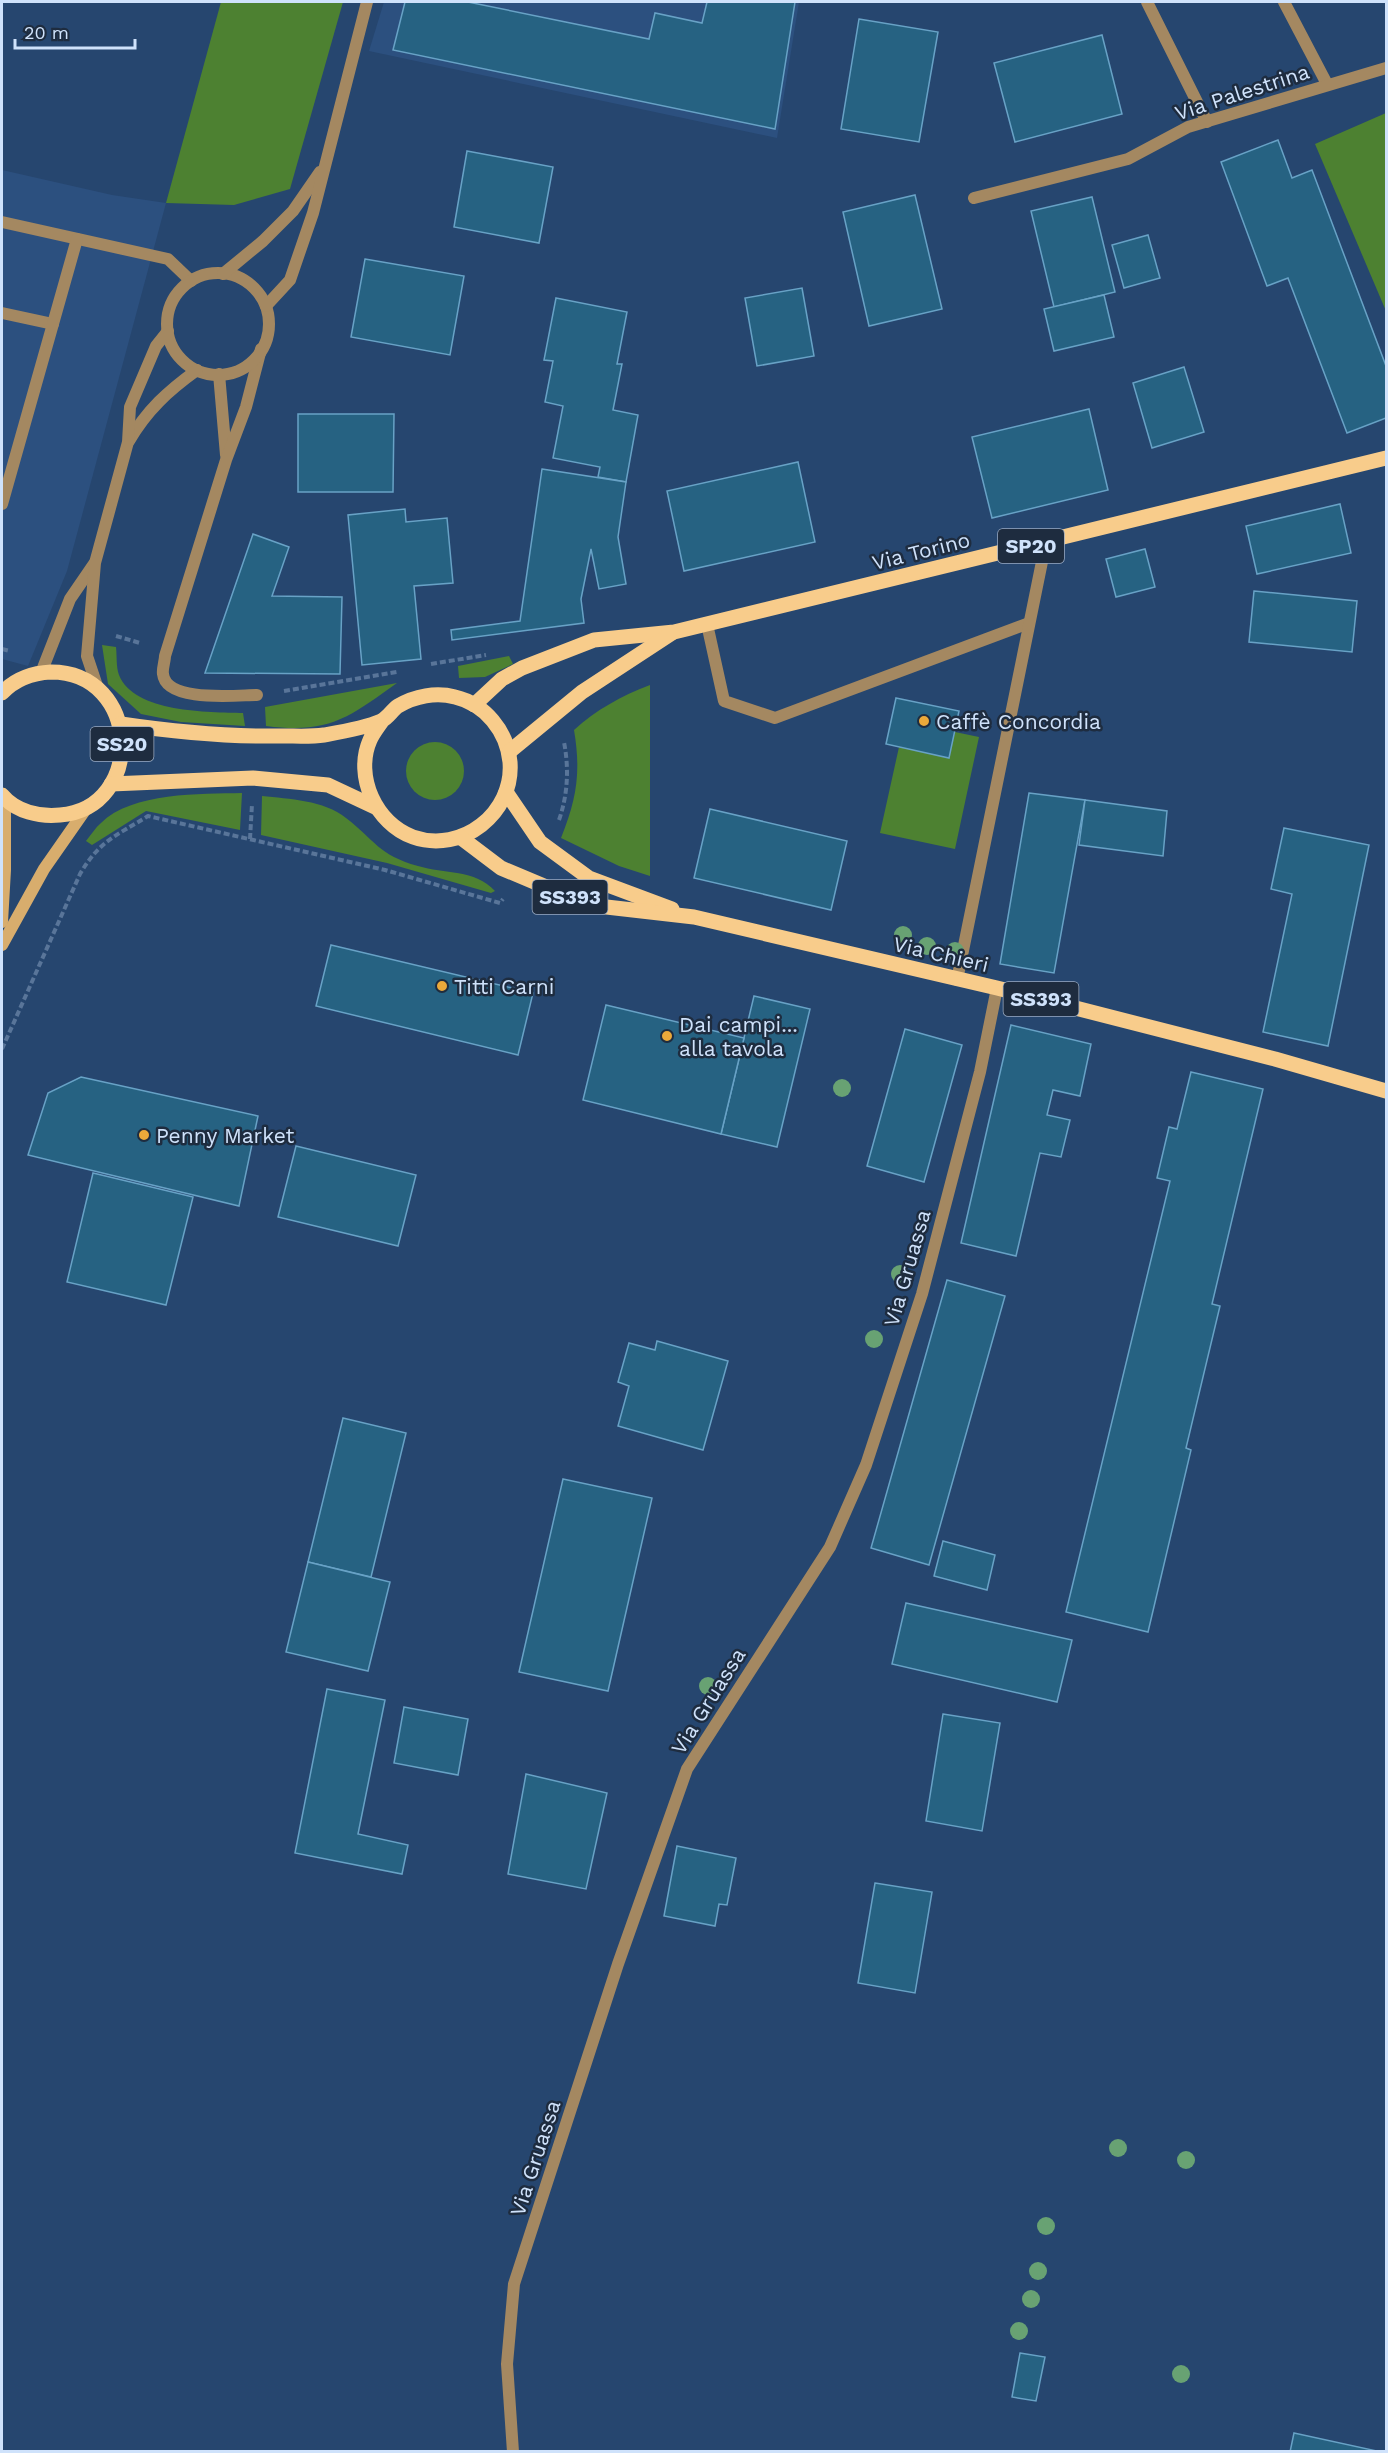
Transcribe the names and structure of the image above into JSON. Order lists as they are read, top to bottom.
{
  "streets": {
    "main road": [
      "SP20",
      "Via Torino",
      "SS20",
      "SS393",
      "Via Chieri"
    ],
    "street": ["Via Palestrina", "Via Gruassa"]
  },
  "crossings": [
    ["SP20", "Via Torino"],
    ["SP20", "SS20"],
    ["SP20", "Via Chieri"],
    ["SS20", "Via Chieri"],
    ["Via Chieri", "Via Gruassa"]
  ],
  "places": [
    "Caffè Concordia",
    "Titti Carni",
    "Dai campi... alla tavola",
    "Penny Market"
  ],
  "scale_bar": "20 m"
}
